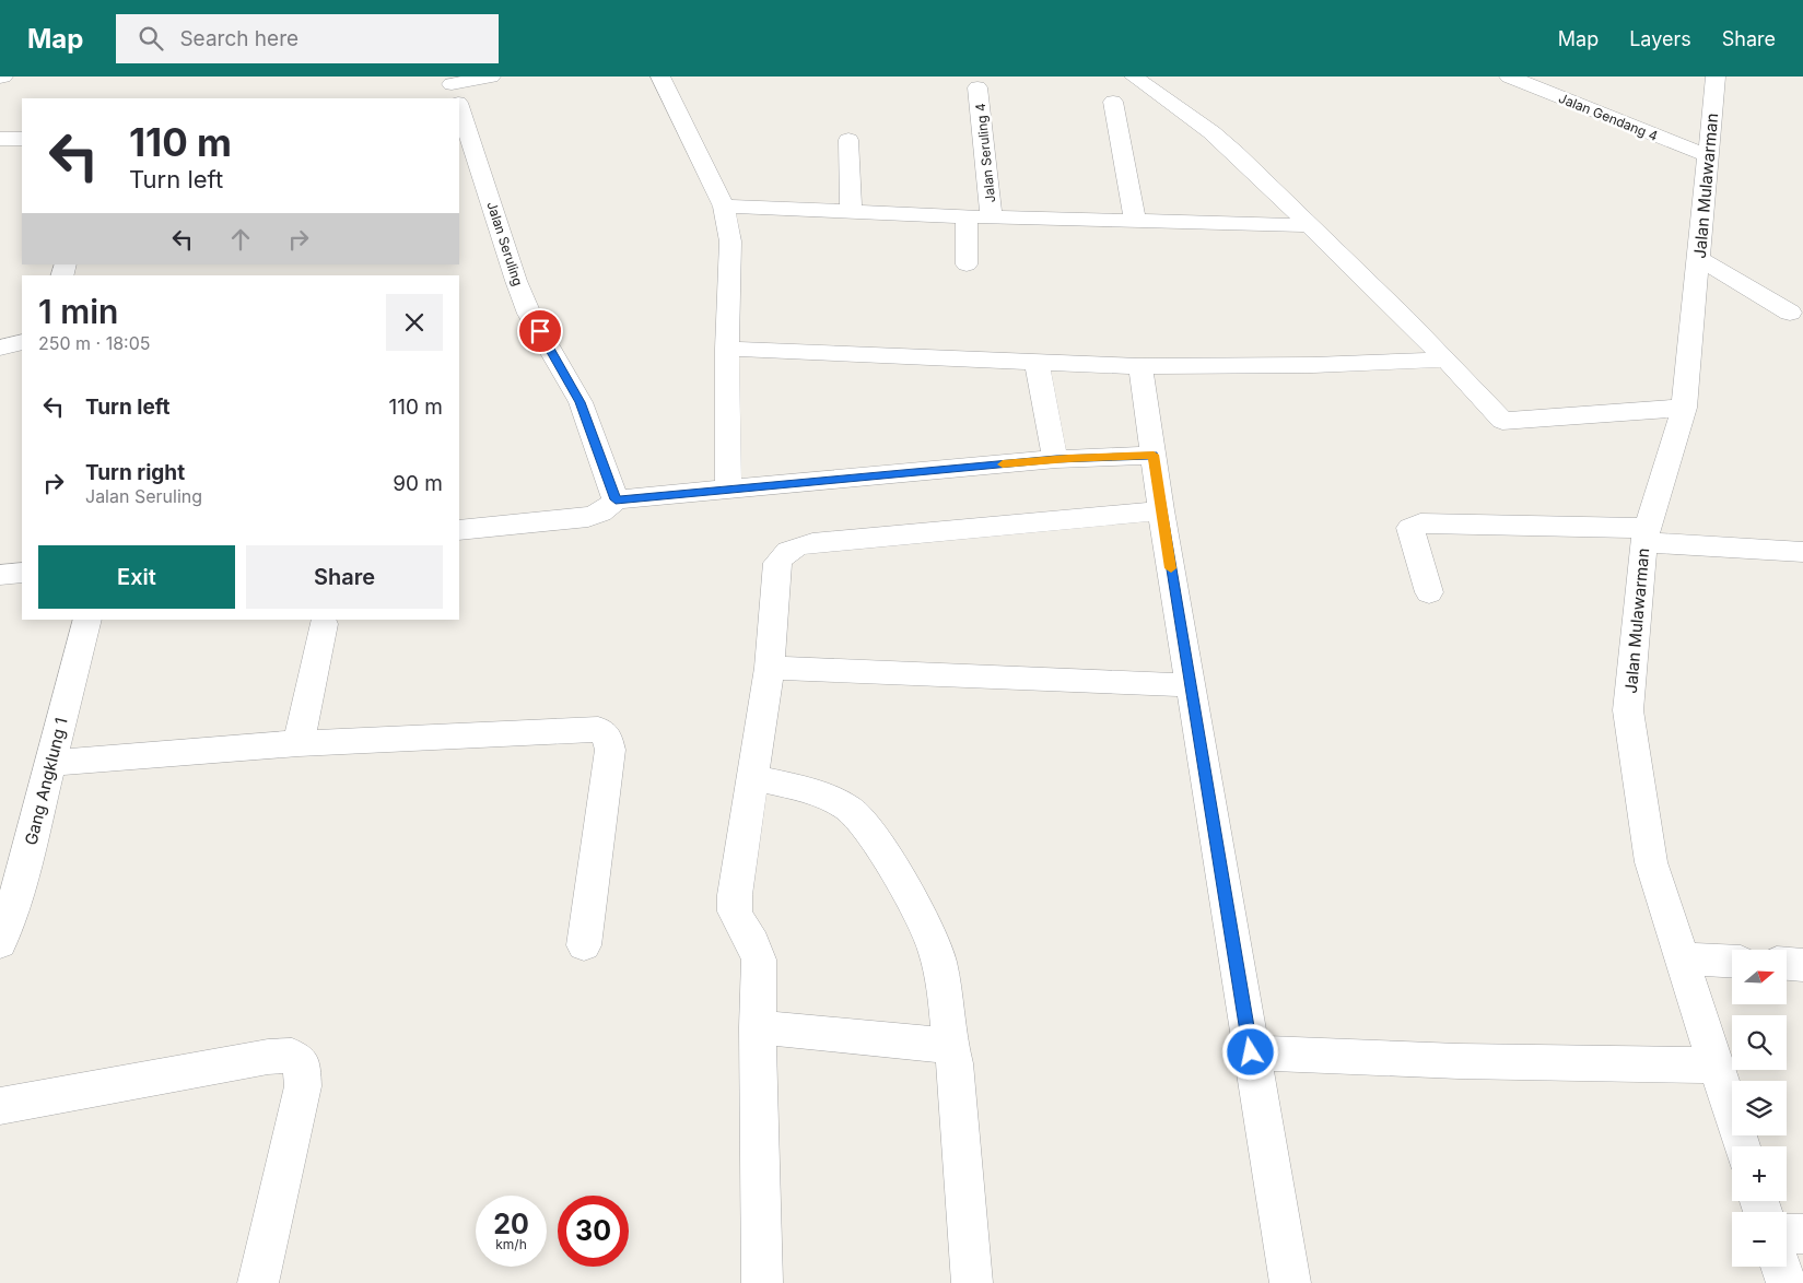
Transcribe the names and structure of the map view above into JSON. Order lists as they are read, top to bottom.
{
  "streets": {
    "street": [
      "Jalan Gendang 4",
      "Jalan Seruling 4",
      "Jalan Mulawarman",
      "Jalan Seruling",
      "Gang Angklung 1"
    ]
  },
  "crossings": [
    ["Jalan Gendang 4", "Jalan Mulawarman"]
  ],
  "north": "right",
  "page": {
    "header": "Map",
    "search": "Search here",
    "nav": ["Map", "Layers", "Share"],
    "turn": ["110 m", "Turn left"],
    "heading": ["1 min", "250 m · 18:05"],
    "list": [
      {
        "name": "Turn left",
        "value": "110 m"
      },
      {
        "name": "Turn right",
        "note": "Jalan Seruling",
        "value": "90 m"
      }
    ],
    "buttons": ["Exit", "Share"],
    "map_buttons": ["+", "−"],
    "speed": "20 km/h",
    "limit": "30"
  }
}
